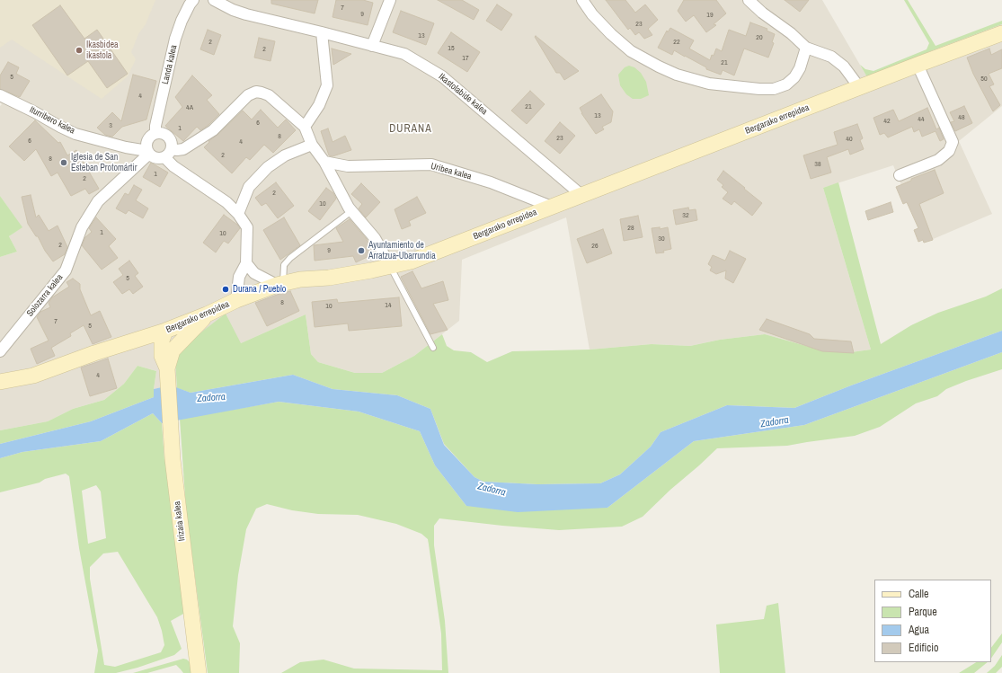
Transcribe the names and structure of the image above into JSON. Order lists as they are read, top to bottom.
{
  "streets": {
    "street": [
      "Landa kalea",
      "Ikastolabide kalea",
      "Bergarako errepidea",
      "Iturribero kalea",
      "Uribea kalea",
      "Solozarra kalea",
      "Irizaia kalea"
    ]
  },
  "crossings": [
    ["Landa kalea", "Iturribero kalea"],
    ["Landa kalea", "Solozarra kalea"],
    ["Ikastolabide kalea", "Bergarako errepidea"],
    ["Bergarako errepidea", "Uribea kalea"],
    ["Bergarako errepidea", "Irizaia kalea"],
    ["Iturribero kalea", "Solozarra kalea"]
  ],
  "districts": ["DURANA"],
  "water": ["Zadorra"],
  "places": [
    "Ikasbidea ikastola",
    "Iglesia de San Esteban Protomártir",
    "Ayuntamiento de Arratzua-Ubarrundia",
    "Durana / Pueblo"
  ],
  "house_numbers": [
    "7",
    "9",
    "19",
    "23",
    "13",
    "20",
    "2",
    "22",
    "15",
    "2",
    "17",
    "21",
    "5",
    "50",
    "4",
    "21",
    "4A",
    "13",
    "48",
    "44",
    "42",
    "6",
    "3",
    "1",
    "8",
    "23",
    "40",
    "6",
    "4",
    "2",
    "8",
    "38",
    "1",
    "2",
    "2",
    "10",
    "32",
    "28",
    "1",
    "10",
    "30",
    "2",
    "26",
    "9",
    "5",
    "8",
    "14",
    "10",
    "7",
    "5",
    "4"
  ],
  "legend": [
    "Calle",
    "Parque",
    "Agua",
    "Edificio"
  ]
}
